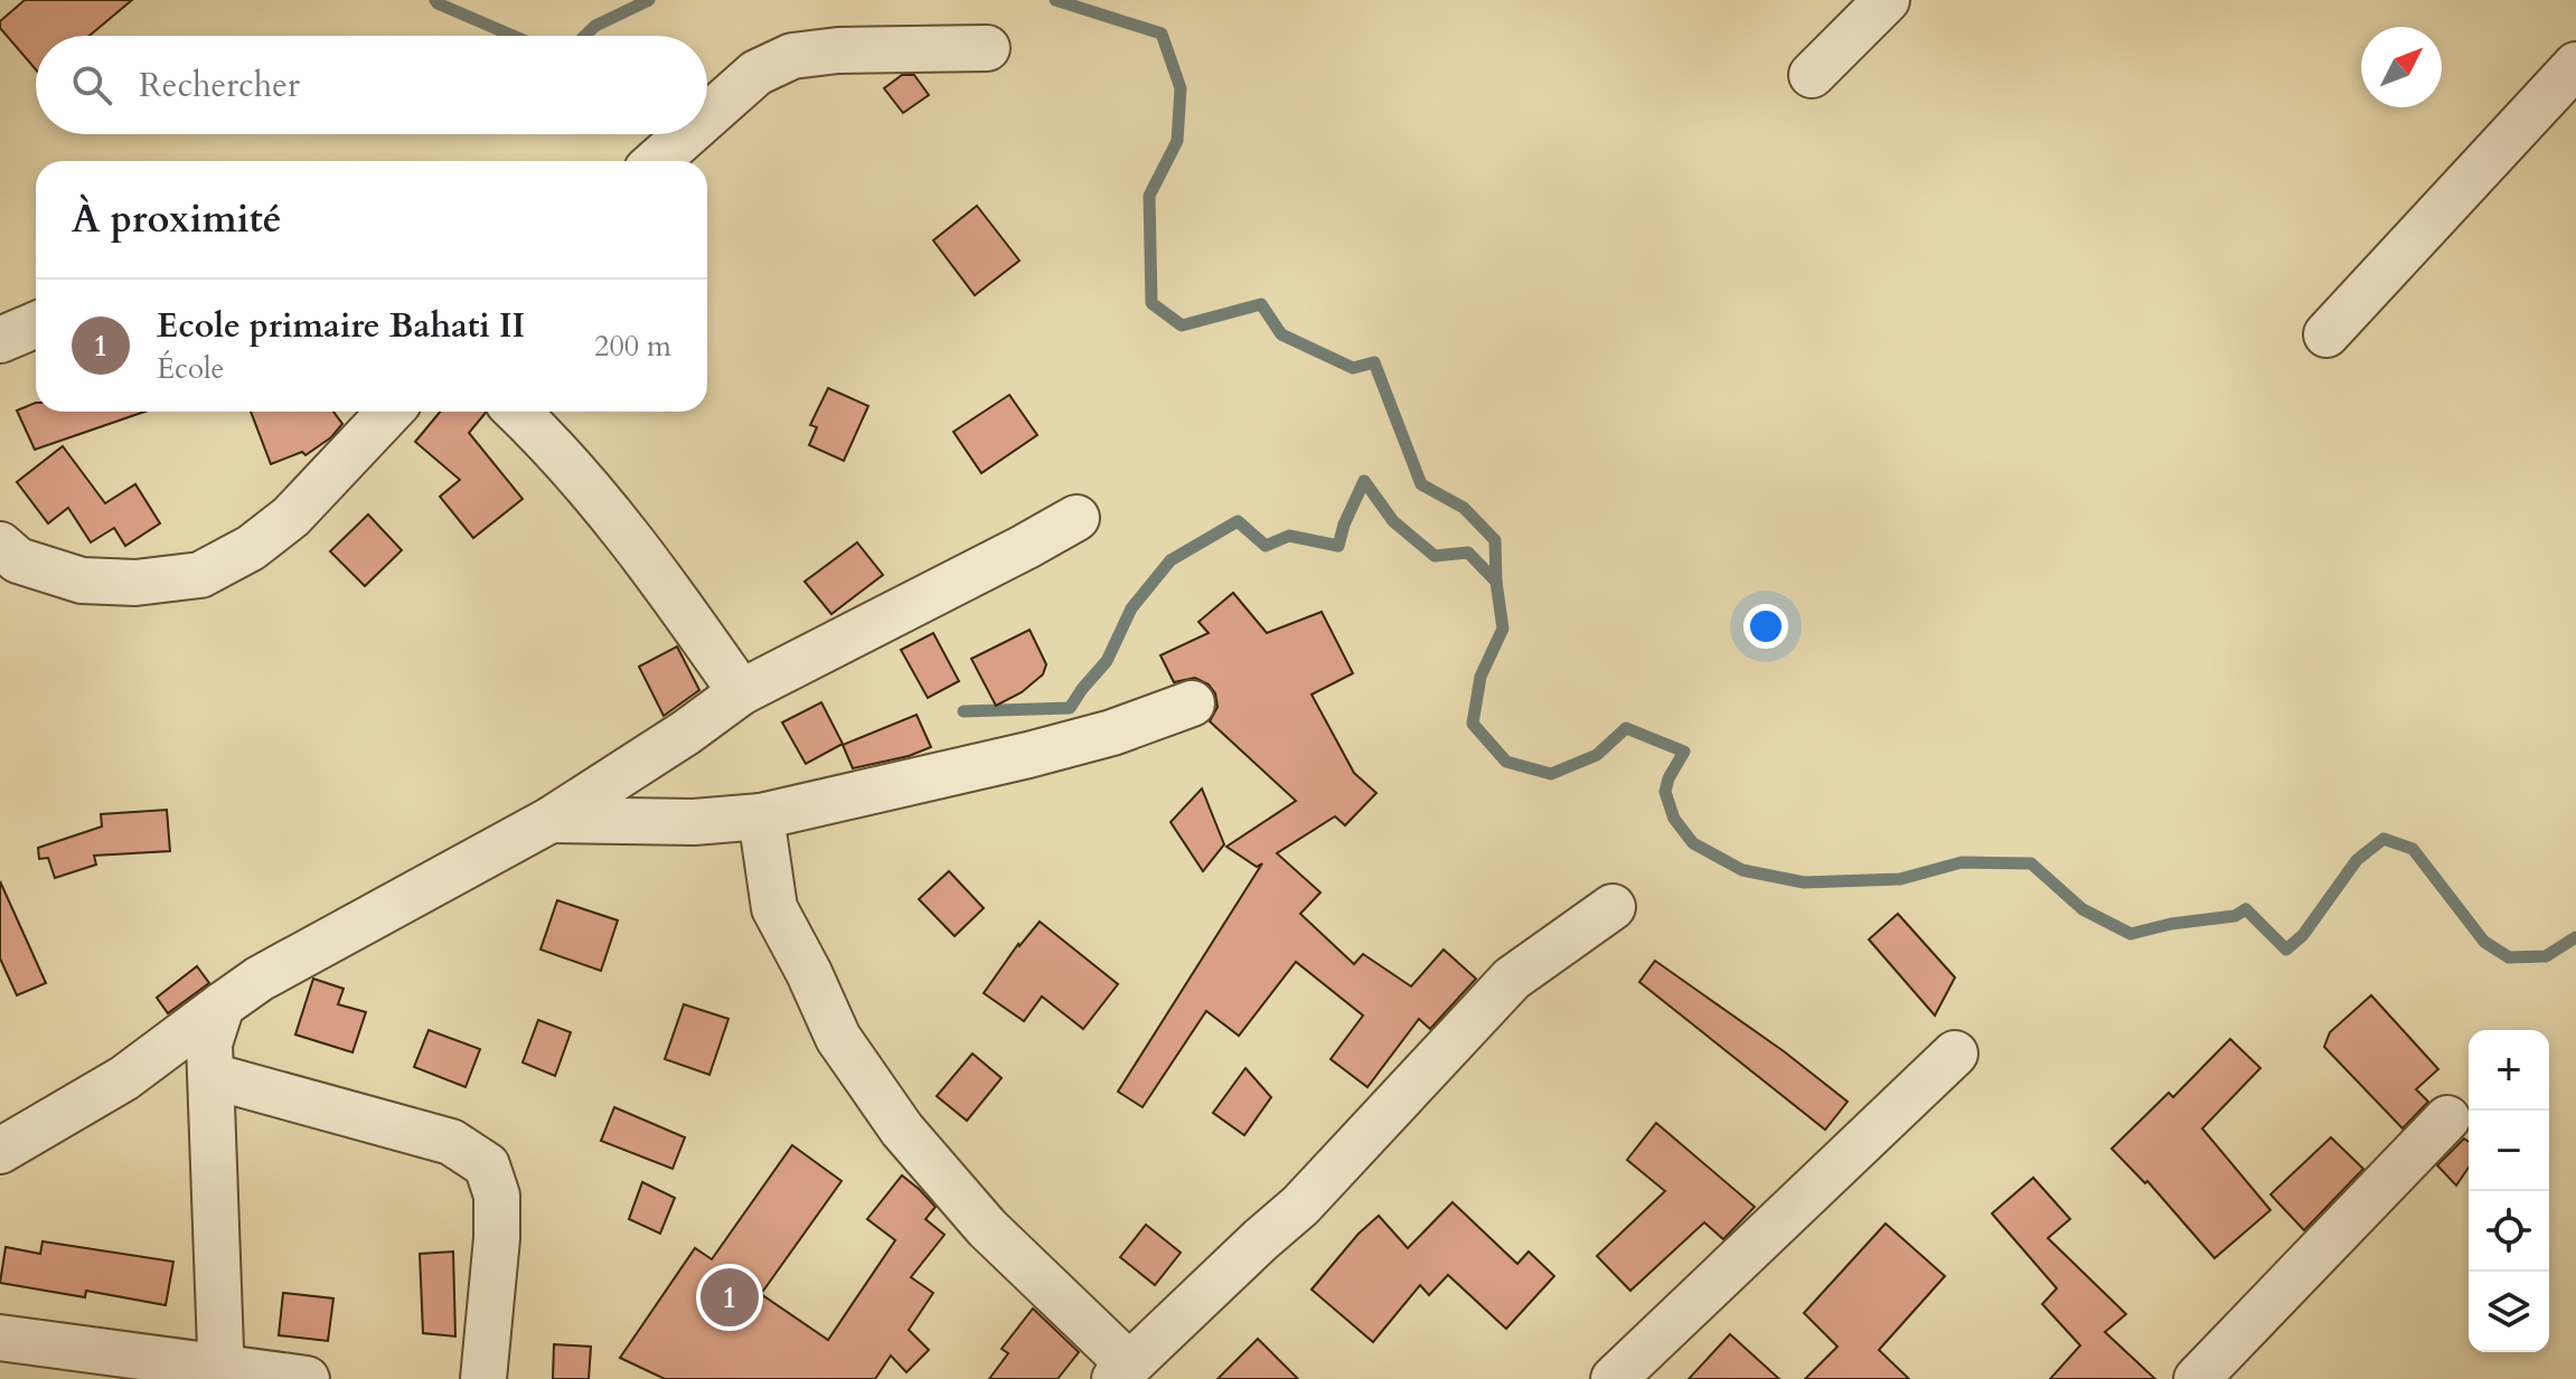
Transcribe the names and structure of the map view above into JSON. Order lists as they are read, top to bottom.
{
  "north": "top right",
  "page": {
    "search": "Rechercher",
    "heading": "À proximité",
    "list": [
      {
        "mark": "1",
        "name": "Ecole primaire Bahati II",
        "note": "École",
        "value": "200 m"
      }
    ],
    "map_buttons": ["+", "−"],
    "pins": "1"
  }
}
